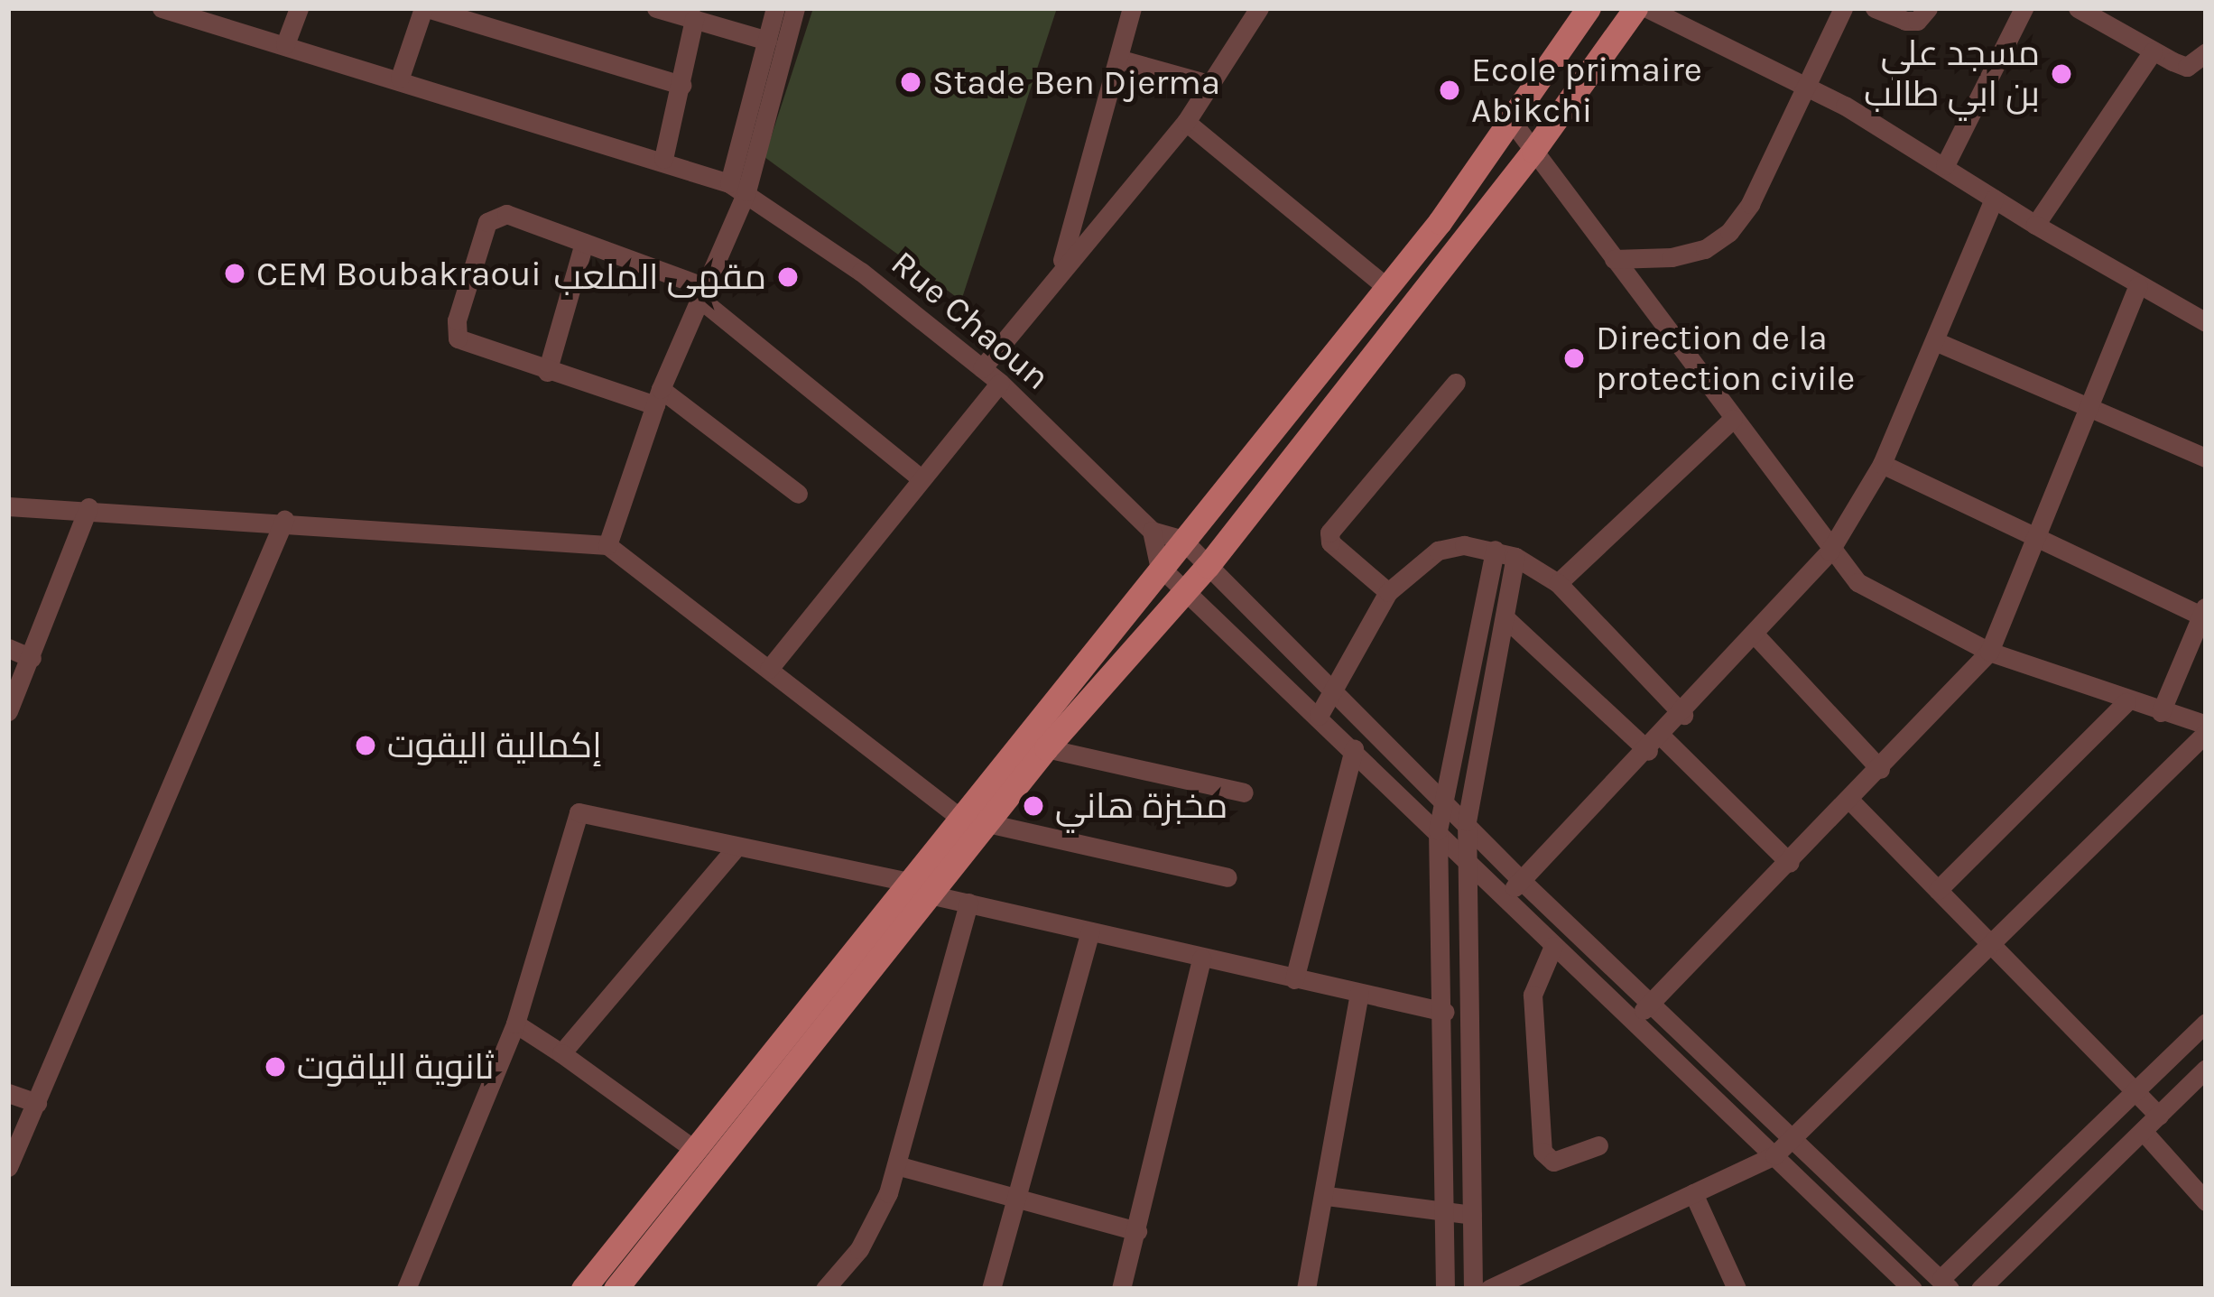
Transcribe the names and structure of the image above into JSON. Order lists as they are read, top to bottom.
{
  "streets": {
    "street": ["Rue Chaoun"]
  },
  "places": [
    "مسجد علي بن ابي طالب",
    "Stade Ben Djerma",
    "Ecole primaire Abikchi",
    "CEM Boubakraoui",
    "مقهى الملعب",
    "Direction de la protection civile",
    "إكمالية اليقوت",
    "مخبزة هاني",
    "ثانوية الياقوت"
  ]
}
